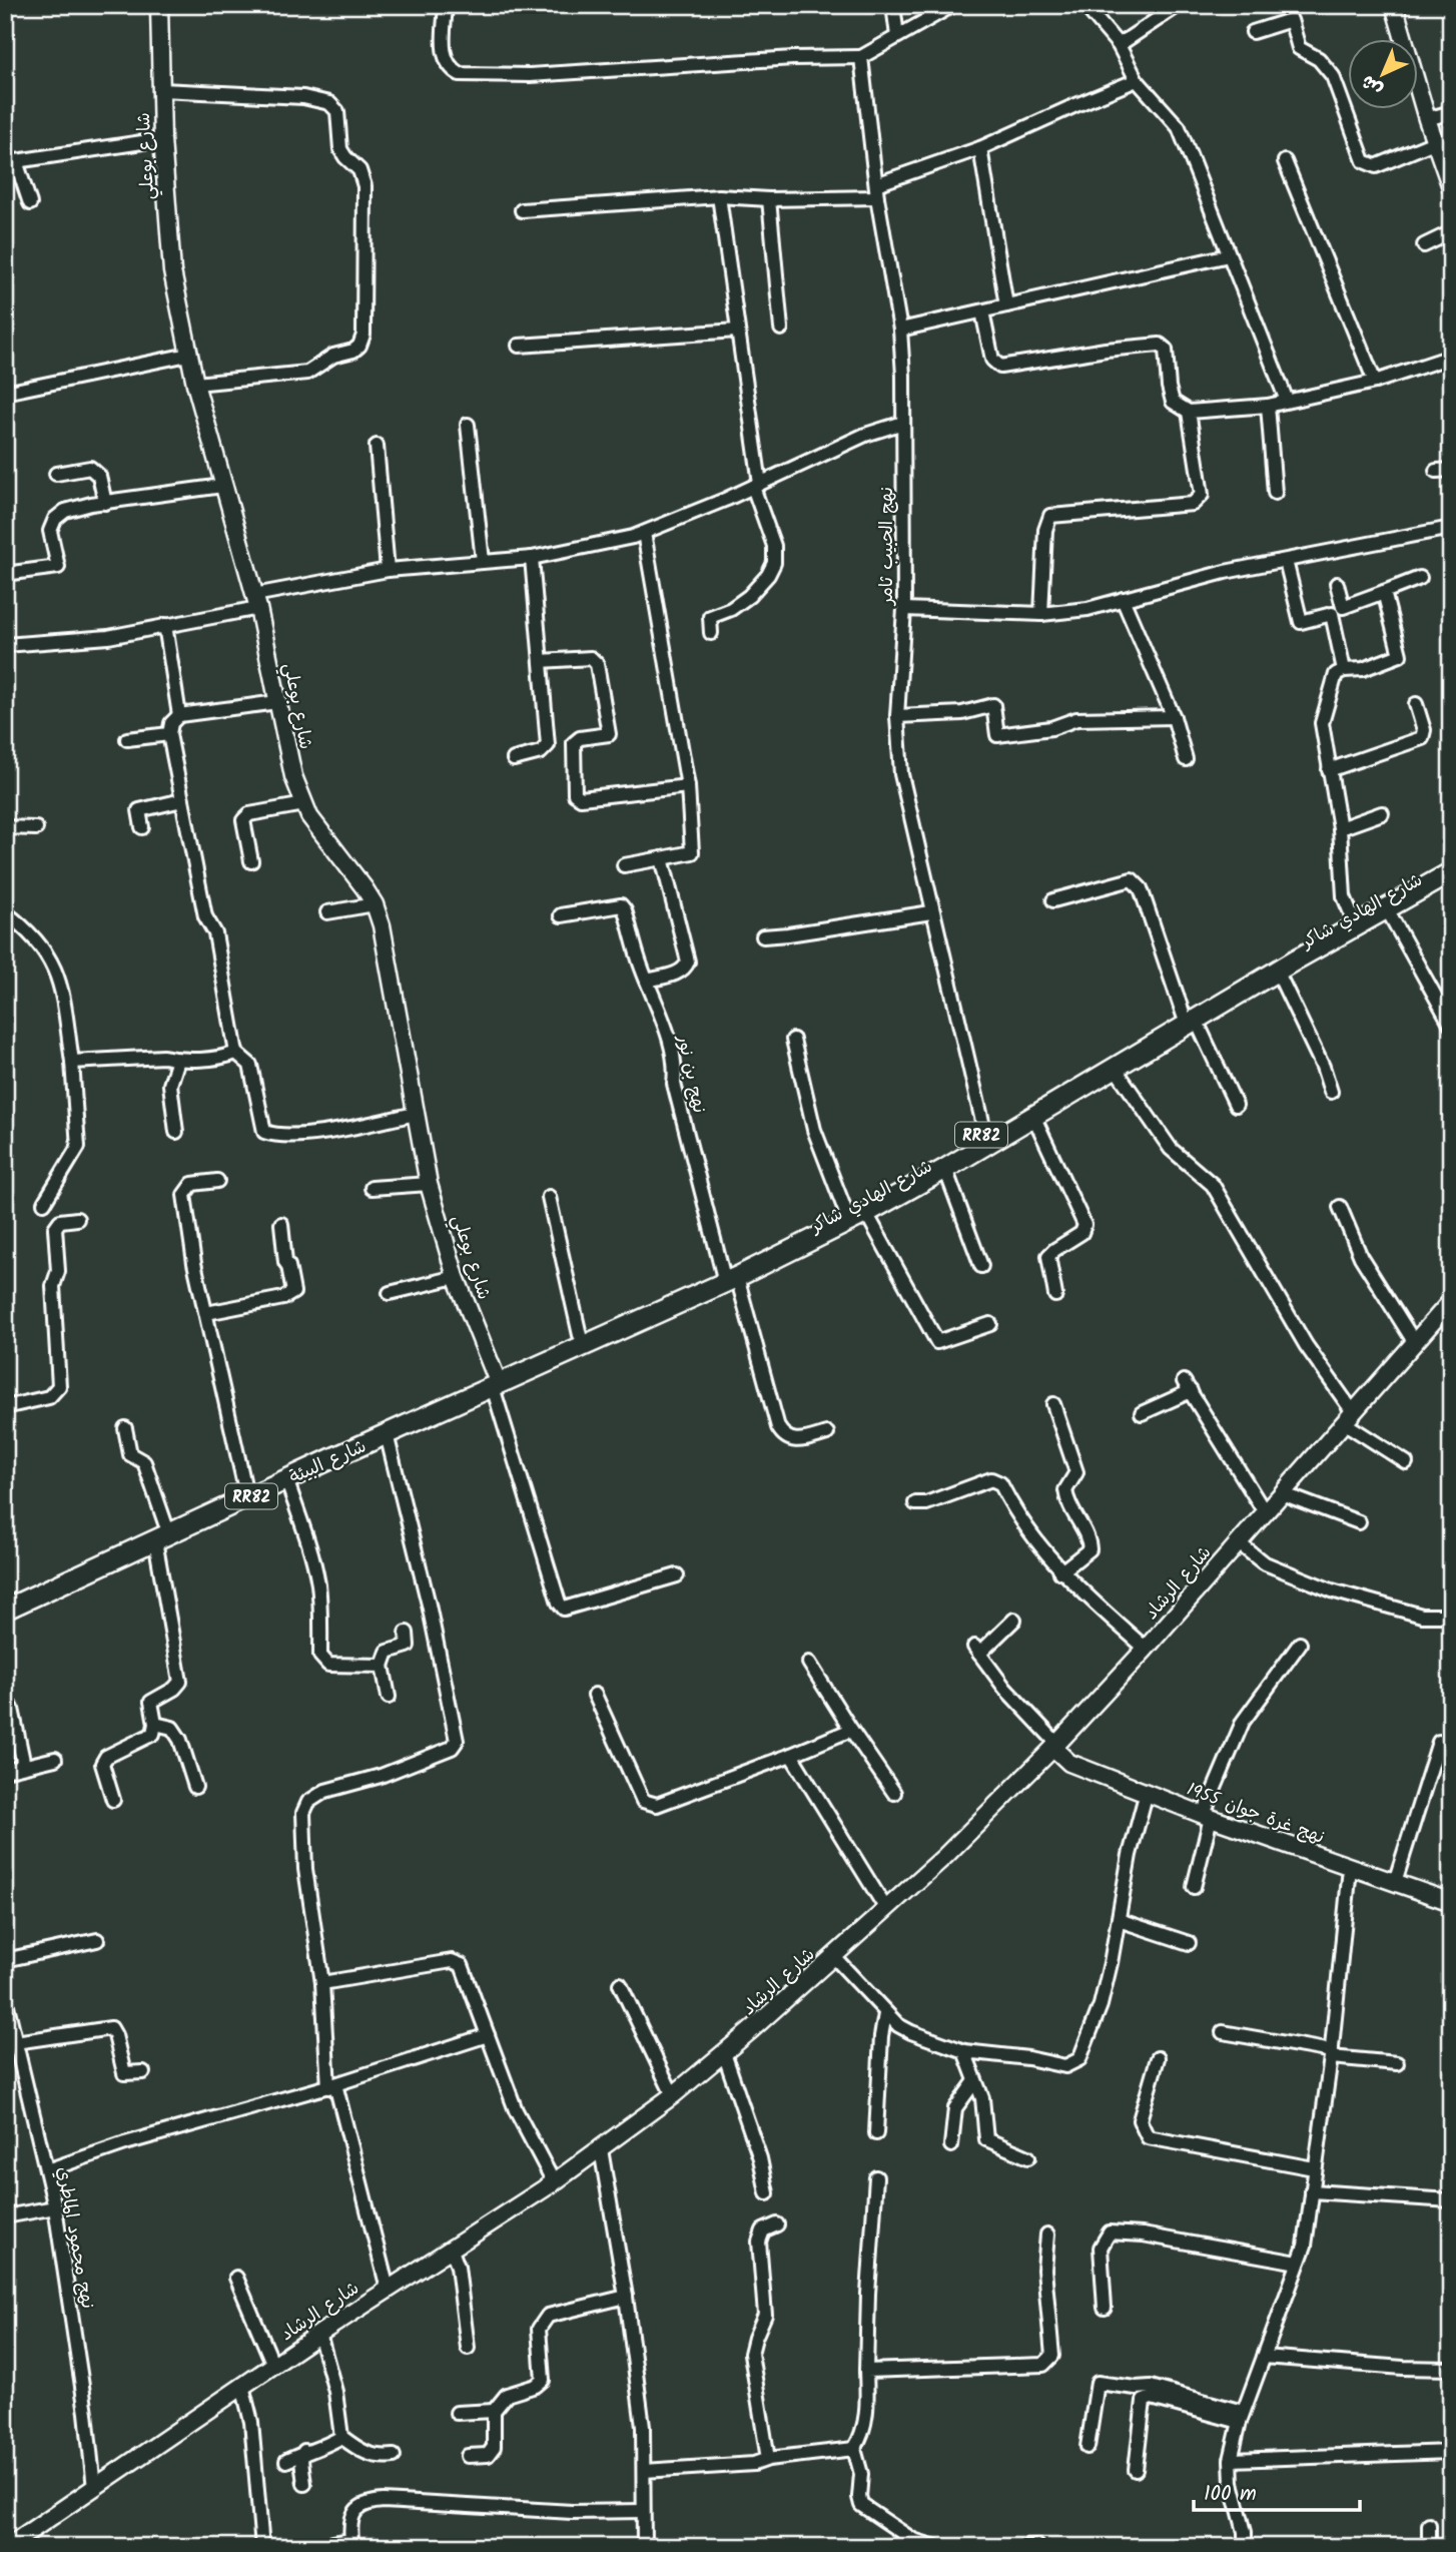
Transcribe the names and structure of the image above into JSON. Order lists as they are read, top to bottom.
{
  "streets": {
    "main road": ["شارع الهادي شاكر", "RR82", "شارع البيئة"],
    "street": [
      "شارع بوعلي",
      "نهج الحبيب ثامر",
      "نهج بن نور",
      "شارع الرشاد",
      "نهج غرة جوان 1955",
      "نهج محمود الماطري"
    ]
  },
  "crossings": [
    ["شارع بوعلي", "شارع الهادي شاكر"],
    ["شارع بوعلي", "شارع البيئة"],
    ["نهج الحبيب ثامر", "شارع الهادي شاكر"],
    ["شارع الهادي شاكر", "نهج بن نور"],
    ["شارع الهادي شاكر", "شارع البيئة"],
    ["شارع الرشاد", "نهج غرة جوان 1955"],
    ["شارع الرشاد", "نهج محمود الماطري"]
  ],
  "scale_bar": "100 m",
  "north": "bottom left"
}
